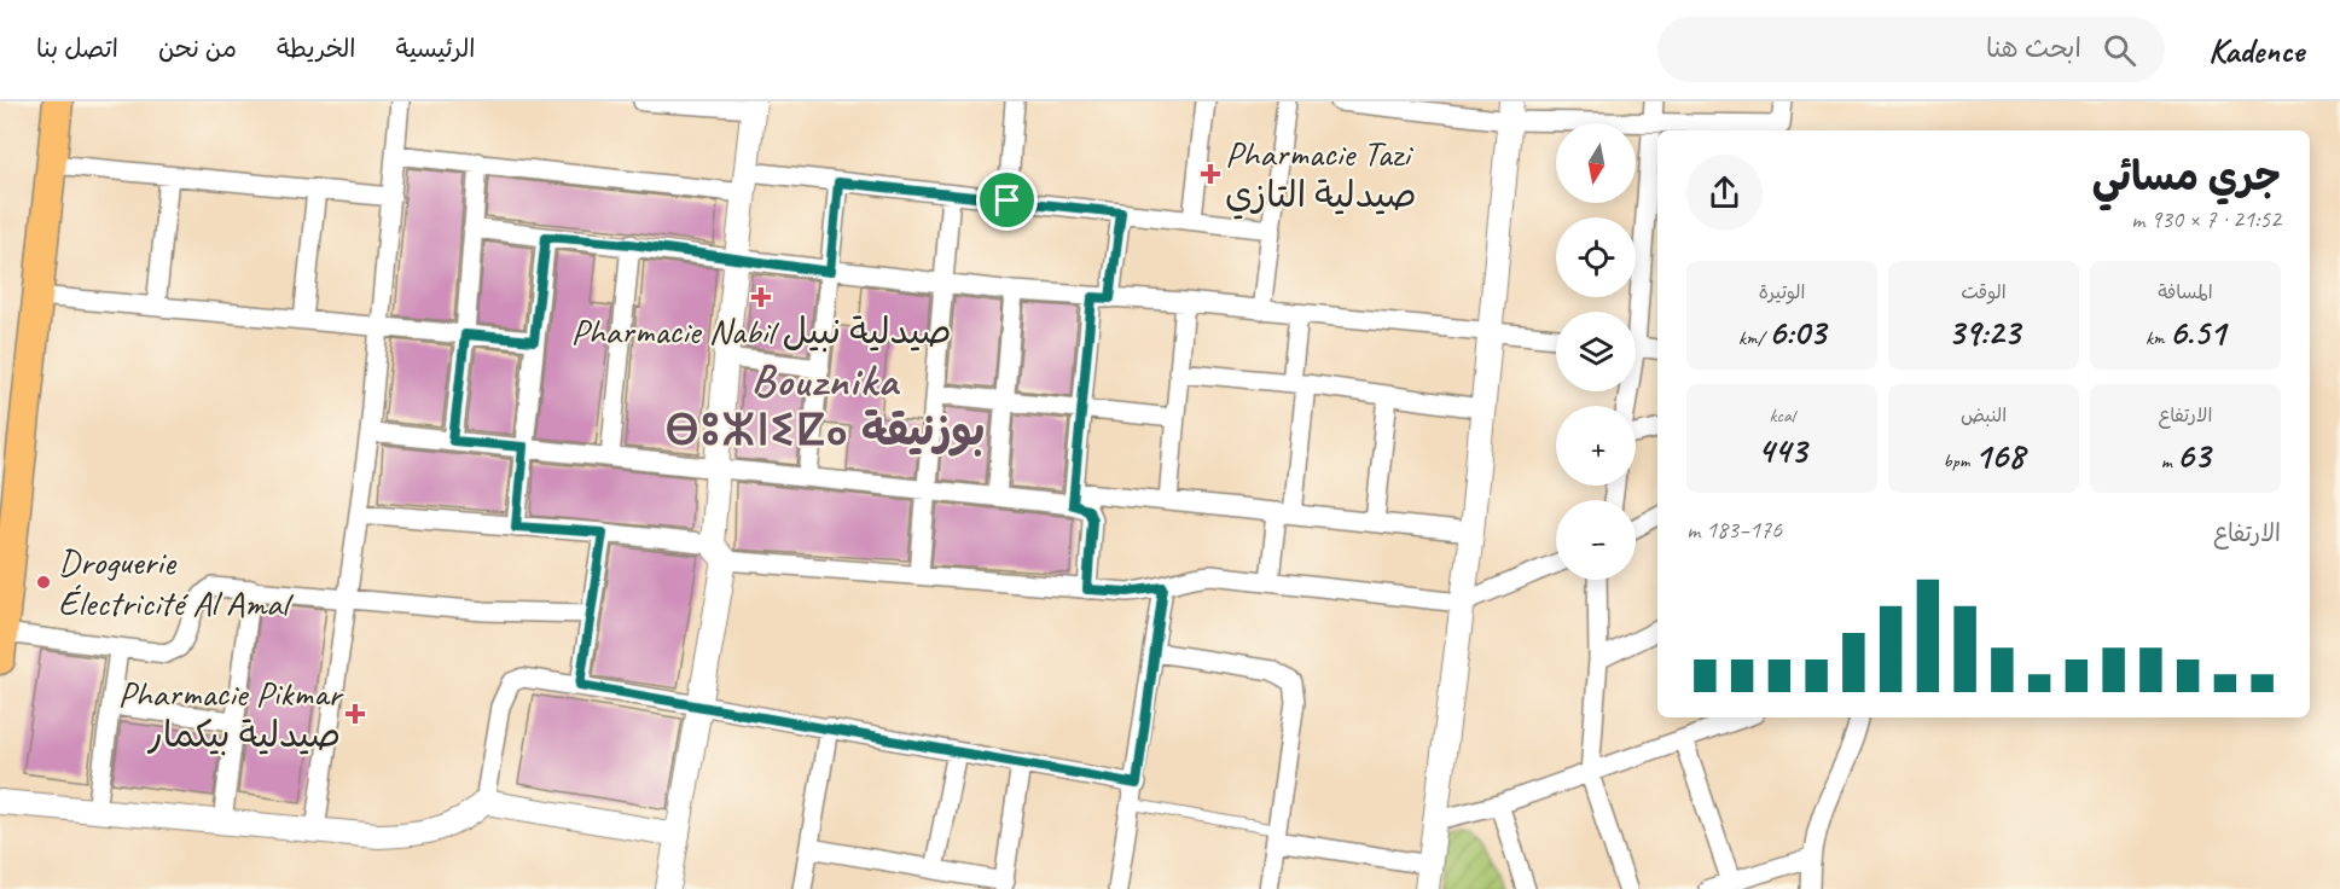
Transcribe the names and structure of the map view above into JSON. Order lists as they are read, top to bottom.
{
  "districts": ["Bouznika ⴱⵓⵣⵏⵉⵇⴰ بوزنيقة"],
  "places": {
    "health": ["Pharmacie Tazi صيدلية التازي", "Pharmacie Nabil صيدلية نبيل", "Pharmacie Pikmar صيدلية بيكمار"],
    "other": ["Droguerie Électricité Al Amal"]
  },
  "north": "bottom",
  "page": {
    "header": "Kadence",
    "search": "ابحث هنا",
    "nav": [
      "الرئيسية",
      "الخريطة",
      "من نحن",
      "اتصل بنا"
    ],
    "map_buttons": ["+", "−"],
    "heading": ["جري مسائي", "21:52 · 7 × 930 m"],
    "stats": [
      ["المسافة", "6.51 km"],
      ["الوقت", "39:23"],
      ["الوتيرة", "6:03 /km"],
      ["الارتفاع", "63 m"],
      ["النبض", "168 bpm"],
      ["kcal", "443"]
    ],
    "chart": ["الارتفاع", "176–183 m"]
  }
}
